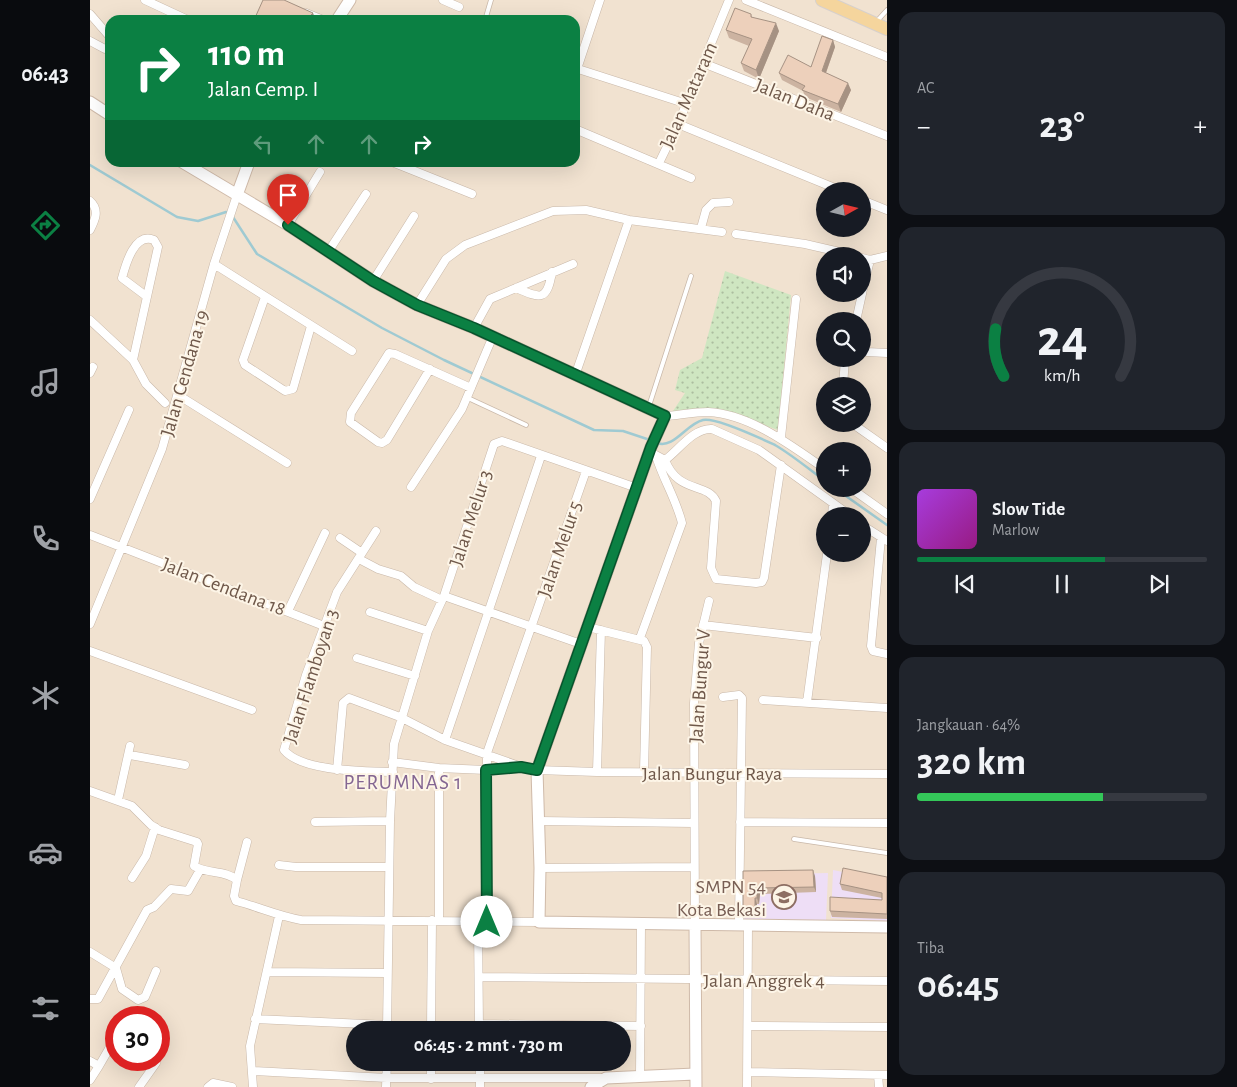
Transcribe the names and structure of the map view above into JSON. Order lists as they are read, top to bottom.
{
  "streets": {
    "street": [
      "Jalan Mataram",
      "Jalan Daha",
      "Jalan Cendana 19",
      "Jalan Melur 3",
      "Jalan Melur 5",
      "Jalan Cendana 18",
      "Jalan Flamboyan 3",
      "Jalan Bungur V",
      "Jalan Bungur Raya",
      "Jalan Anggrek 4"
    ]
  },
  "crossings": [
    ["Jalan Mataram", "Jalan Daha"],
    ["Jalan Cendana 19", "Jalan Cendana 18"],
    ["Jalan Melur 3", "Jalan Flamboyan 3"],
    ["Jalan Melur 5", "Jalan Anggrek 4"],
    ["Jalan Cendana 18", "Jalan Flamboyan 3"],
    ["Jalan Bungur V", "Jalan Bungur Raya"]
  ],
  "districts": ["PERUMNAS 1"],
  "places": {
    "school or university": ["SMPN 54 Kota Bekasi"]
  },
  "north": "right",
  "page": {
    "tabs": "06:43",
    "tile": [
      "AC",
      ["Jangkauan · 64%", "320 km"],
      ["Tiba", "06:45"]
    ],
    "turn": ["110 m", "Jalan Cemp. I"],
    "heat": ["−", "23°", "+"],
    "map_buttons": ["+", "−"],
    "song": ["Slow Tide", "Marlow"],
    "limit": "30",
    "trip": "06:45 · 2 mnt · 730 m",
    "gauge": ["24", "km/h"]
  }
}
